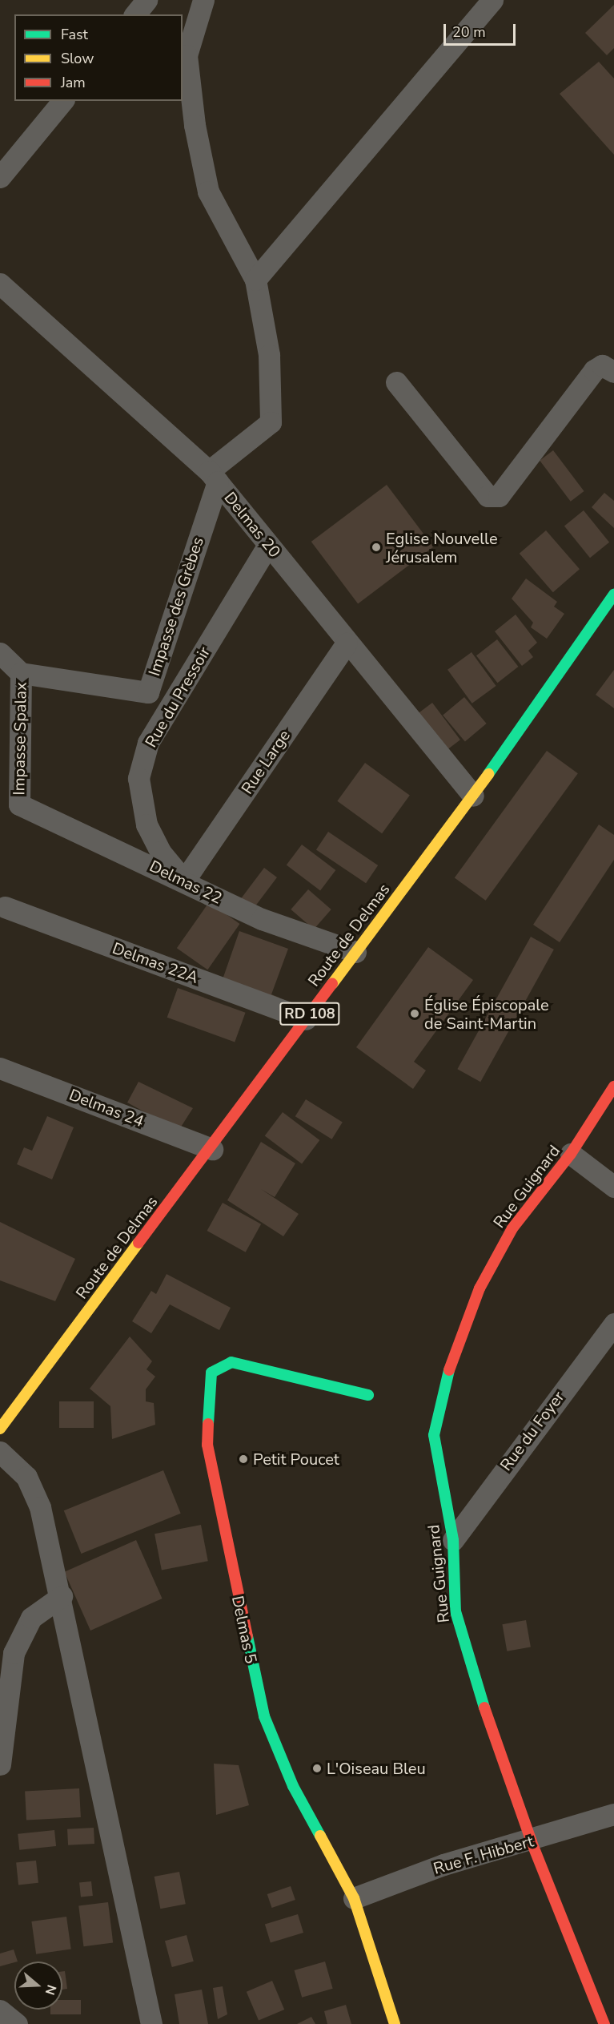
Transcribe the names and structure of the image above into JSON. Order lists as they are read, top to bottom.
{
  "streets": {
    "street": [
      "Delmas 20",
      "Impasse des Grèbes",
      "Rue du Pressoir",
      "Impasse Spalax",
      "Rue Large",
      "Delmas 22",
      "Route de Delmas",
      "Delmas 22A",
      "RD 108",
      "Delmas 24",
      "Rue Guignard",
      "Rue du Foyer",
      "Delmas 5",
      "Rue F. Hibbert"
    ]
  },
  "crossings": [
    ["Delmas 20", "Impasse des Grèbes"],
    ["Delmas 20", "Rue du Pressoir"],
    ["Delmas 20", "Rue Large"],
    ["Delmas 20", "Route de Delmas"],
    ["Impasse des Grèbes", "Impasse Spalax"],
    ["Rue du Pressoir", "Rue Large"],
    ["Rue du Pressoir", "Delmas 22"],
    ["Impasse Spalax", "Delmas 22"],
    ["Rue Large", "Delmas 22"],
    ["Delmas 22", "Route de Delmas"],
    ["Route de Delmas", "Delmas 22A"],
    ["Route de Delmas", "Delmas 24"],
    ["Rue Guignard", "Rue du Foyer"],
    ["Rue Guignard", "Rue F. Hibbert"],
    ["Delmas 5", "Rue F. Hibbert"]
  ],
  "places": [
    "Eglise Nouvelle Jérusalem",
    "Église Épiscopale de Saint-Martin",
    "Petit Poucet",
    "L'Oiseau Bleu"
  ],
  "legend": ["Fast", "Slow", "Jam"],
  "scale_bar": "20 m",
  "north": "right"
}
